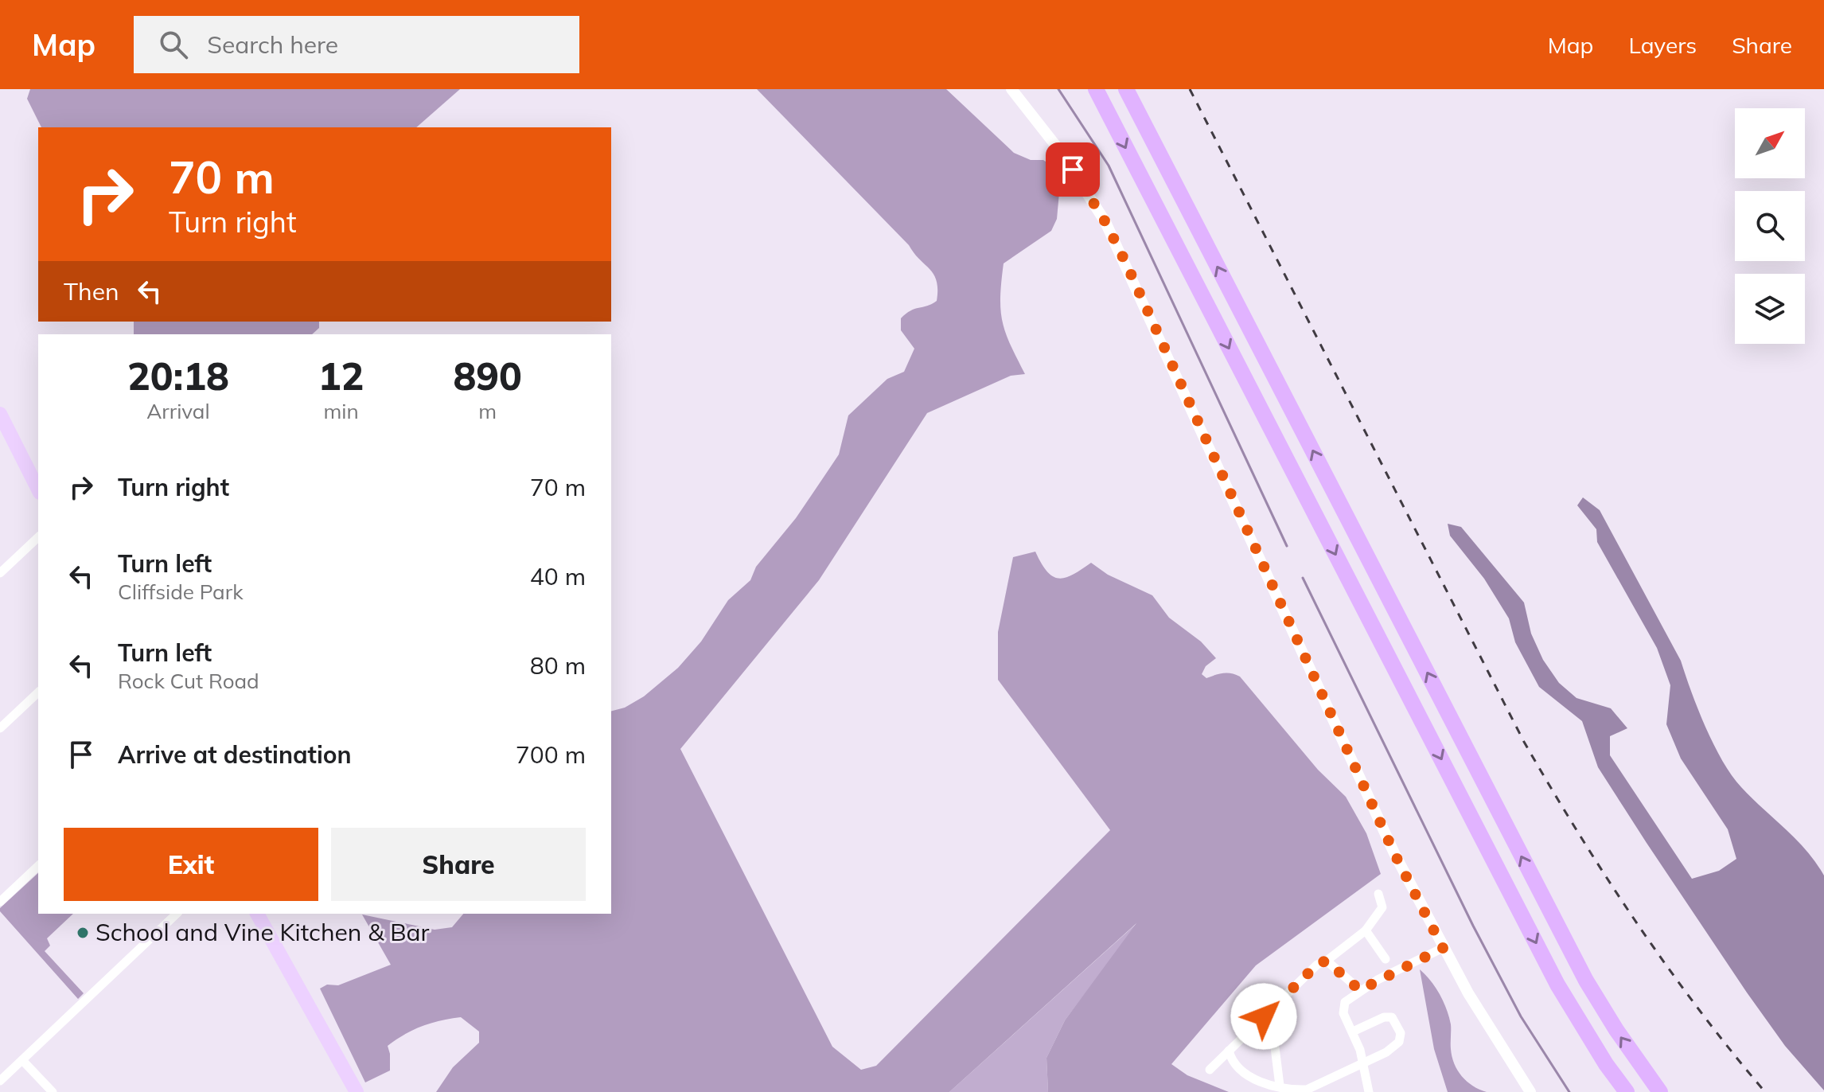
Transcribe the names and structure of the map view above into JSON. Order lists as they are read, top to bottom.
{
  "places": ["School and Vine Kitchen & Bar"],
  "north": "top right",
  "page": {
    "header": "Map",
    "search": "Search here",
    "nav": ["Map", "Layers", "Share"],
    "turn": ["70 m", "Turn right"],
    "then": "Then",
    "eta": [
      "20:18",
      "Arrival",
      "12",
      "min",
      "890",
      "m"
    ],
    "list": [
      {
        "name": "Turn right",
        "value": "70 m"
      },
      {
        "name": "Turn left",
        "note": "Cliffside Park",
        "value": "40 m"
      },
      {
        "name": "Turn left",
        "note": "Rock Cut Road",
        "value": "80 m"
      },
      {
        "name": "Arrive at destination",
        "value": "700 m"
      }
    ],
    "buttons": ["Exit", "Share"]
  }
}
